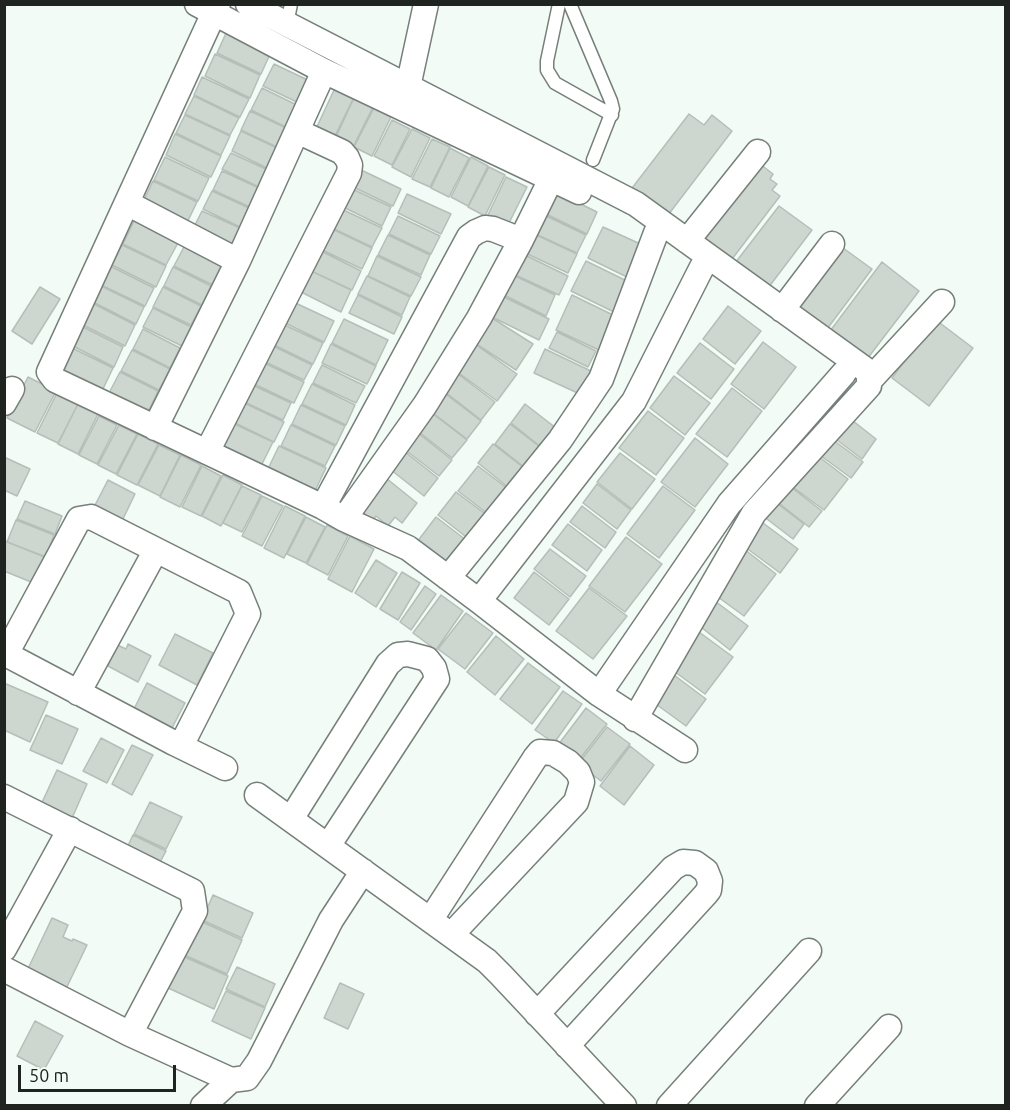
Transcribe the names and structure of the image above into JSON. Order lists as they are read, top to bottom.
{
  "scale_bar": "50 m"
}
